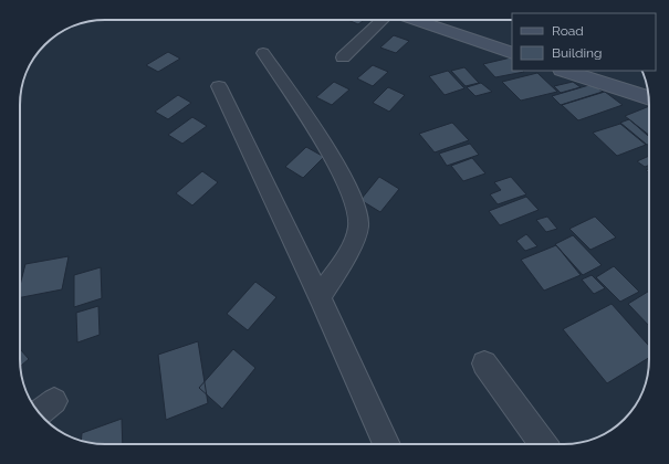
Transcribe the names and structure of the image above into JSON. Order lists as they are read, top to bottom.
{
  "legend": ["Road", "Building"]
}
